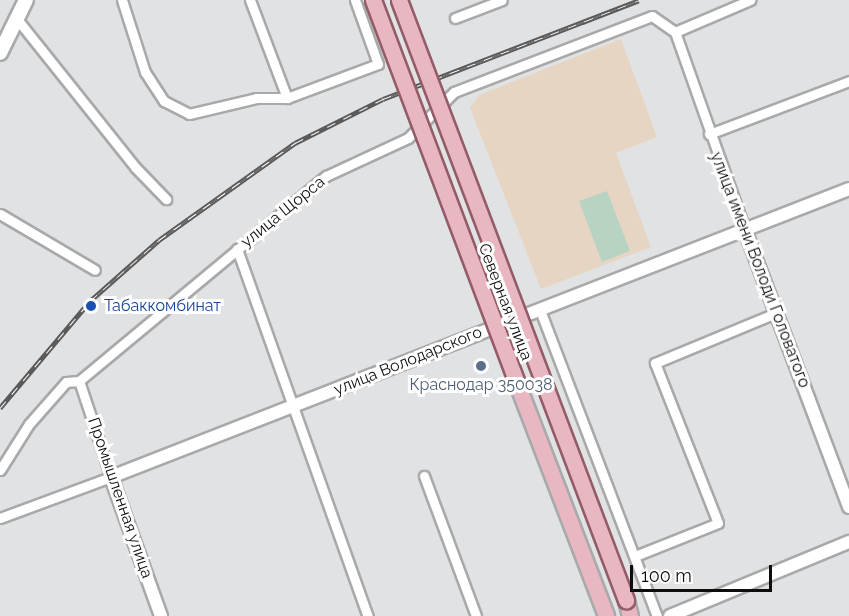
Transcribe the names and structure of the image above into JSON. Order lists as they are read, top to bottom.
{
  "streets": {
    "main road": ["Северная улица"],
    "street": [
      "улица Щорса",
      "улица имени Володи Головатого",
      "улица Володарского",
      "Промышленная улица"
    ]
  },
  "crossings": [
    ["улица Щорса", "улица имени Володи Головатого"],
    ["улица Щорса", "Промышленная улица"],
    ["улица имени Володи Головатого", "улица Володарского"],
    ["улица Володарского", "Промышленная улица"]
  ],
  "places": ["Табаккомбинат", "Краснодар 350038"],
  "scale_bar": "100 m"
}
